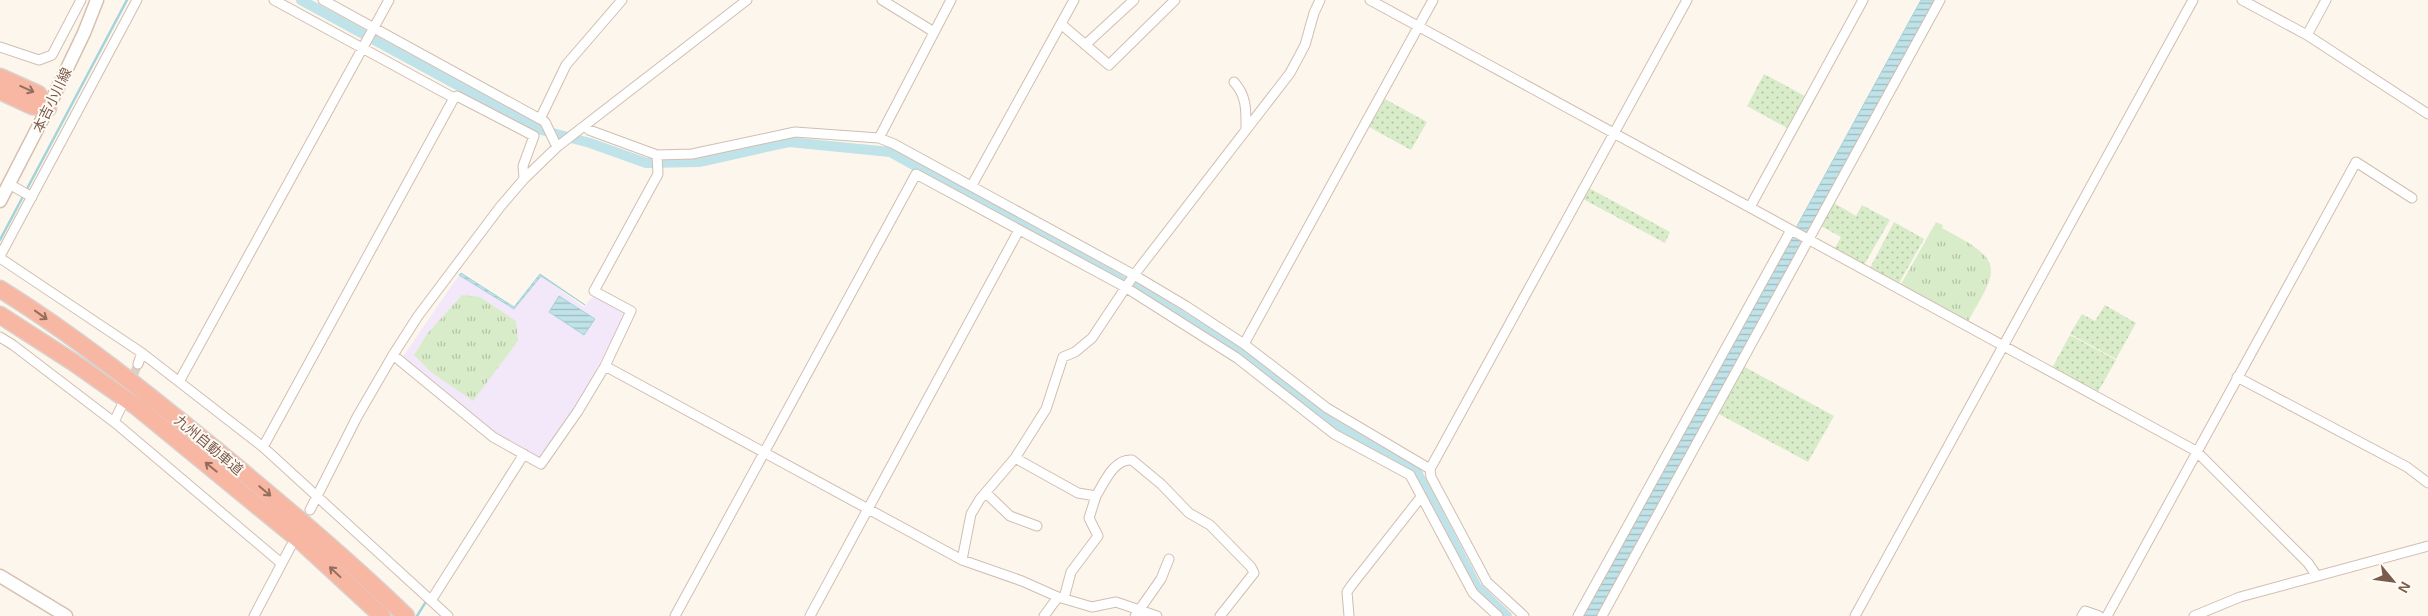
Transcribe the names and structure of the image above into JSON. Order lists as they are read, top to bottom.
{
  "streets": {
    "highway": ["九州自動車道"],
    "main road": ["本吉小川線"]
  },
  "north": "bottom right"
}
